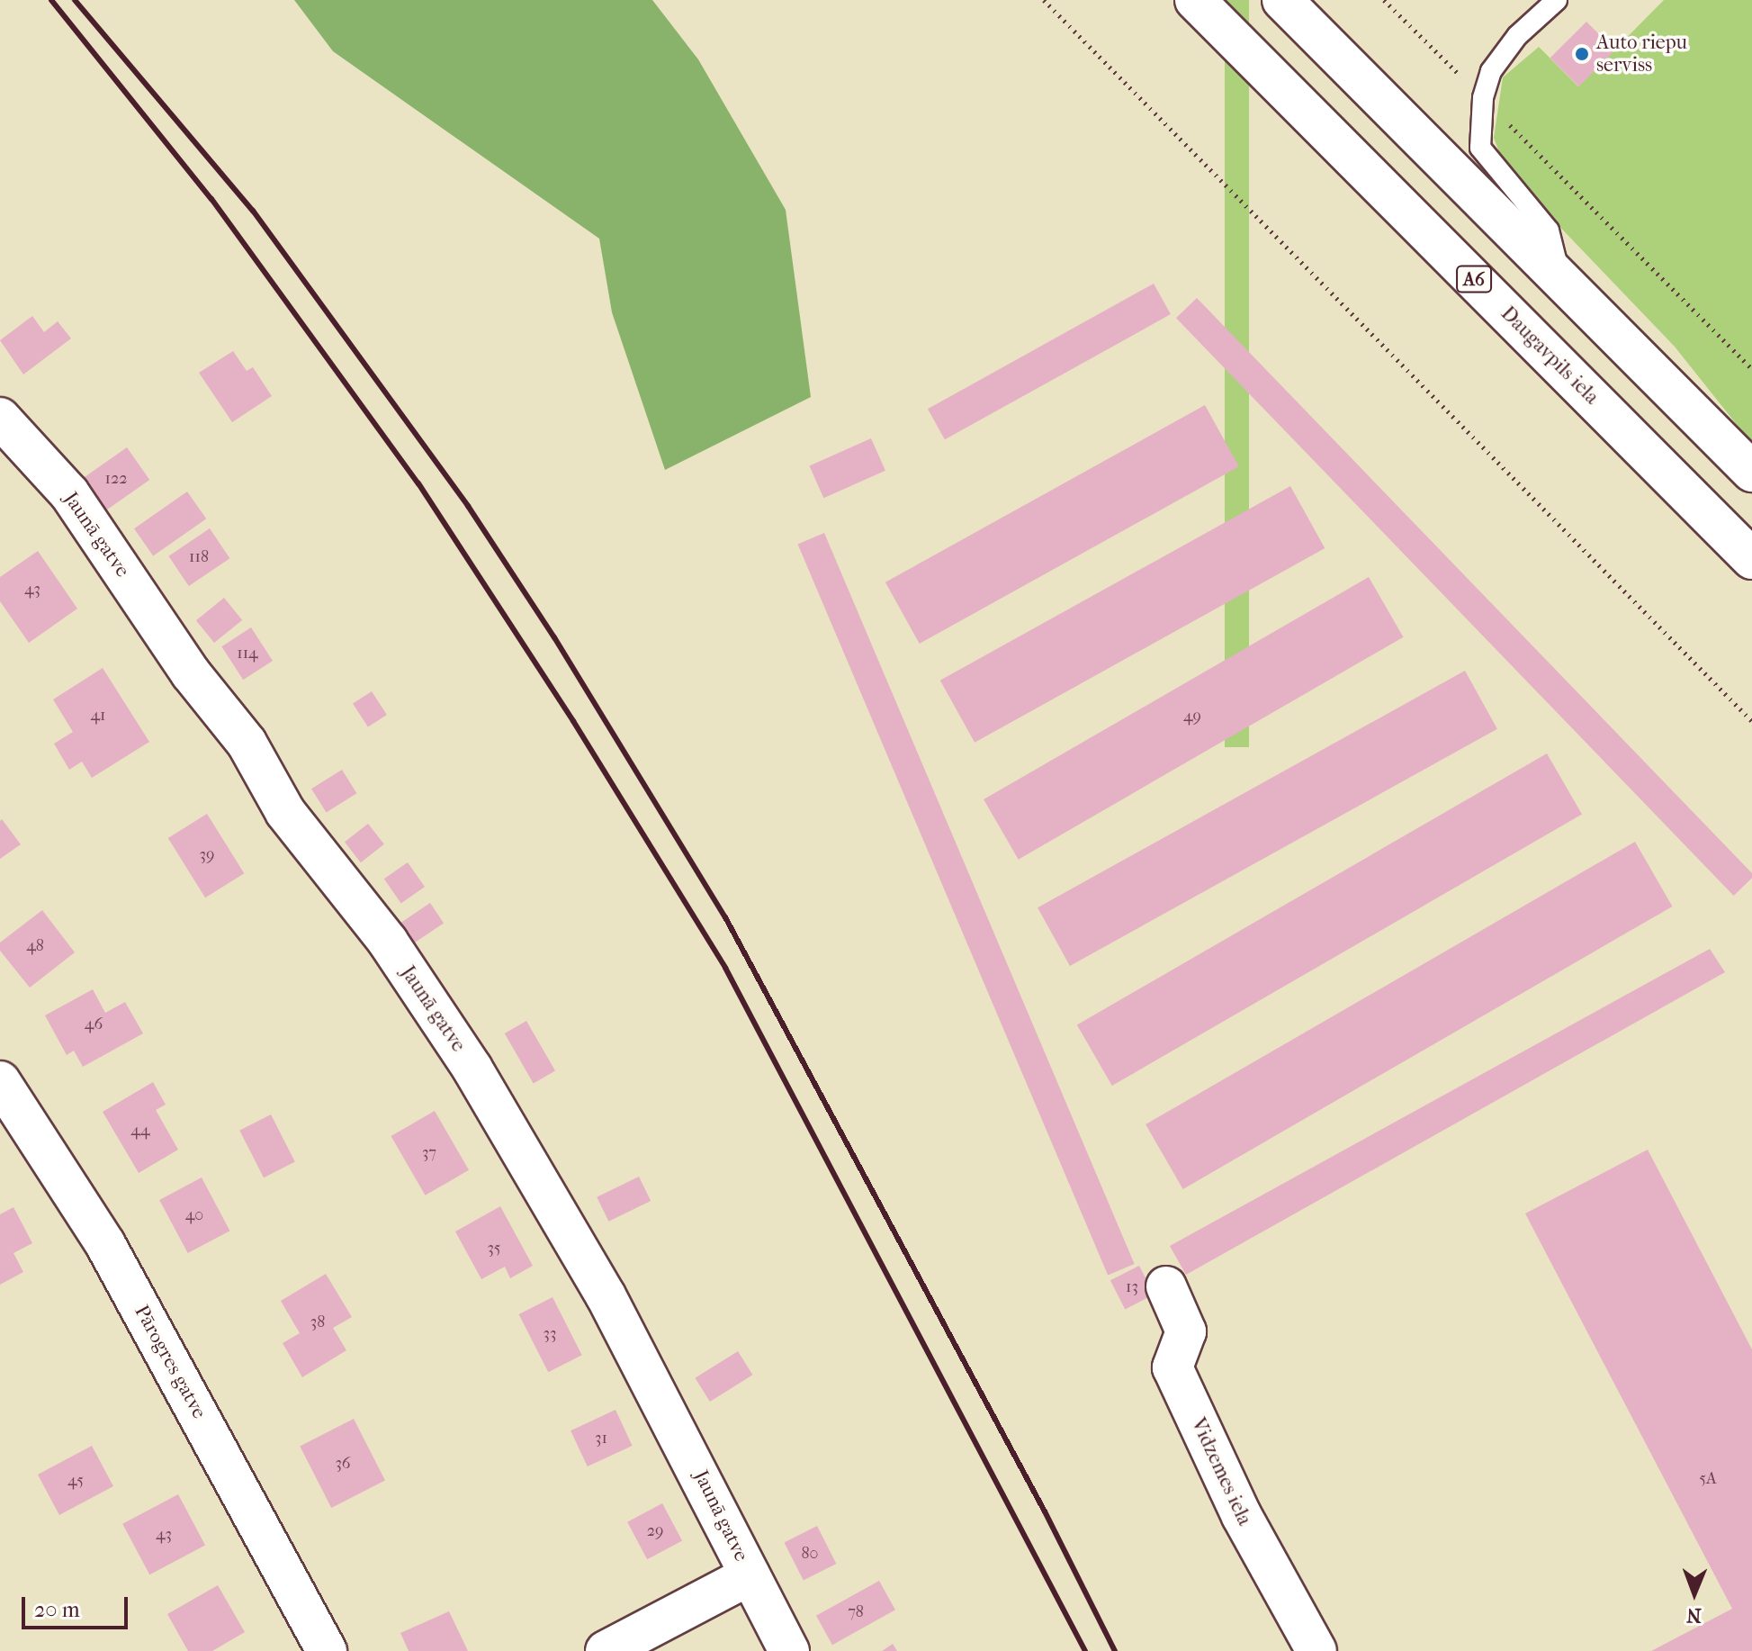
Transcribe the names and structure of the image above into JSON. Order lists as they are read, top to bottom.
{
  "streets": {
    "main road": [
      "A6",
      "Daugavpils iela",
      "Jaunā gatve",
      "Pārogres gatve",
      "Vidzemes iela"
    ]
  },
  "places": ["Auto riepu serviss"],
  "house_numbers": [
    "122",
    "118",
    "43",
    "114",
    "41",
    "49",
    "39",
    "48",
    "46",
    "44",
    "37",
    "40",
    "35",
    "13",
    "38",
    "33",
    "31",
    "36",
    "5A",
    "45",
    "29",
    "43",
    "80",
    "78"
  ],
  "scale_bar": "20 m",
  "north": "bottom"
}
